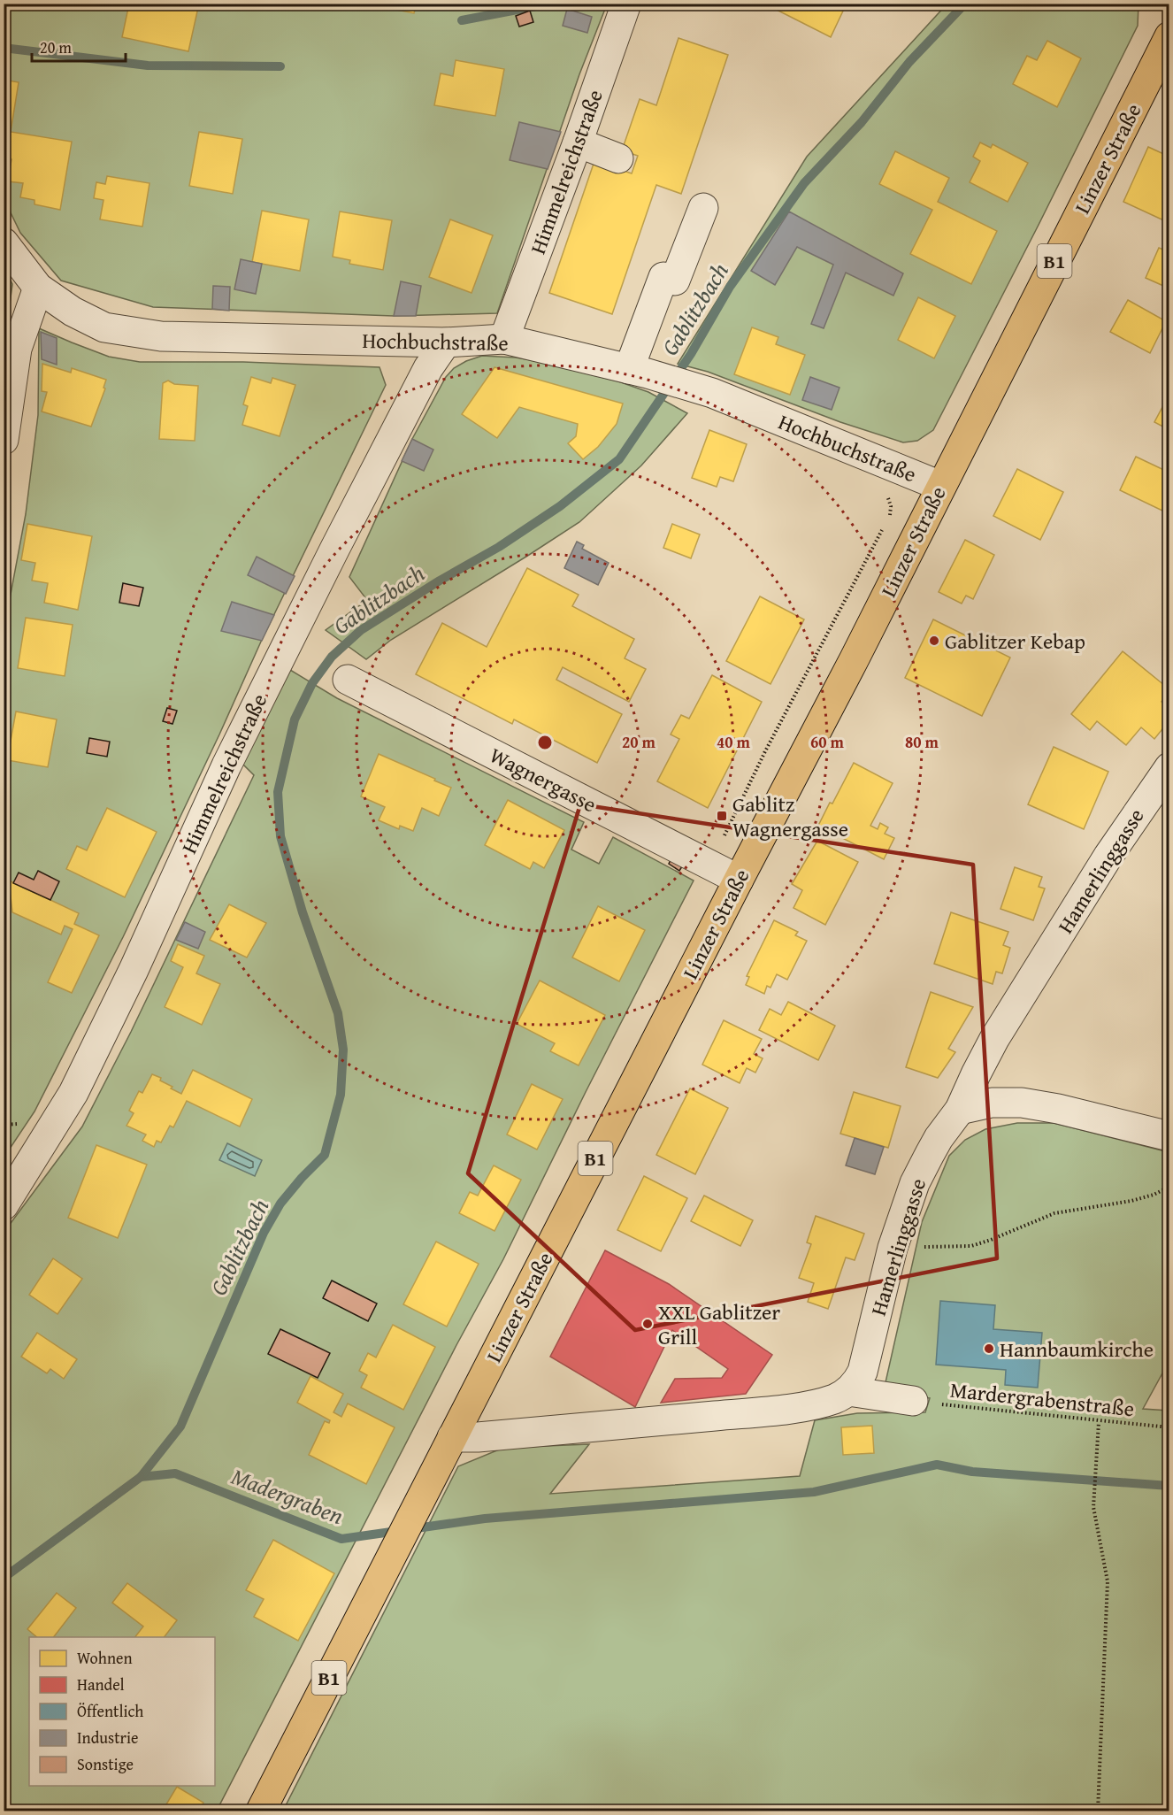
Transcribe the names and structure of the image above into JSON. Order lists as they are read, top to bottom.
{
  "streets": {
    "main road": ["Linzer Straße", "B1"],
    "street": [
      "Himmelreichstraße",
      "Hochbuchstraße",
      "Wagnergasse",
      "Hamerlinggasse"
    ],
    "path": ["Mardergrabenstraße"]
  },
  "crossings": [
    ["Linzer Straße", "Hochbuchstraße"],
    ["Linzer Straße", "Wagnergasse"],
    ["Himmelreichstraße", "Hochbuchstraße"]
  ],
  "water": ["Gablitzbach", "Madergraben"],
  "places": {
    "other": ["Gablitzer Kebap", "XXL Gablitzer Grill", "Hannbaumkirche"],
    "transit": ["Gablitz Wagnergasse"]
  },
  "legend": [
    "Wohnen",
    "Handel",
    "Öffentlich",
    "Industrie",
    "Sonstige"
  ],
  "scale_bar": "20 m",
  "rings": [
    "20 m",
    "40 m",
    "60 m",
    "80 m"
  ]
}
